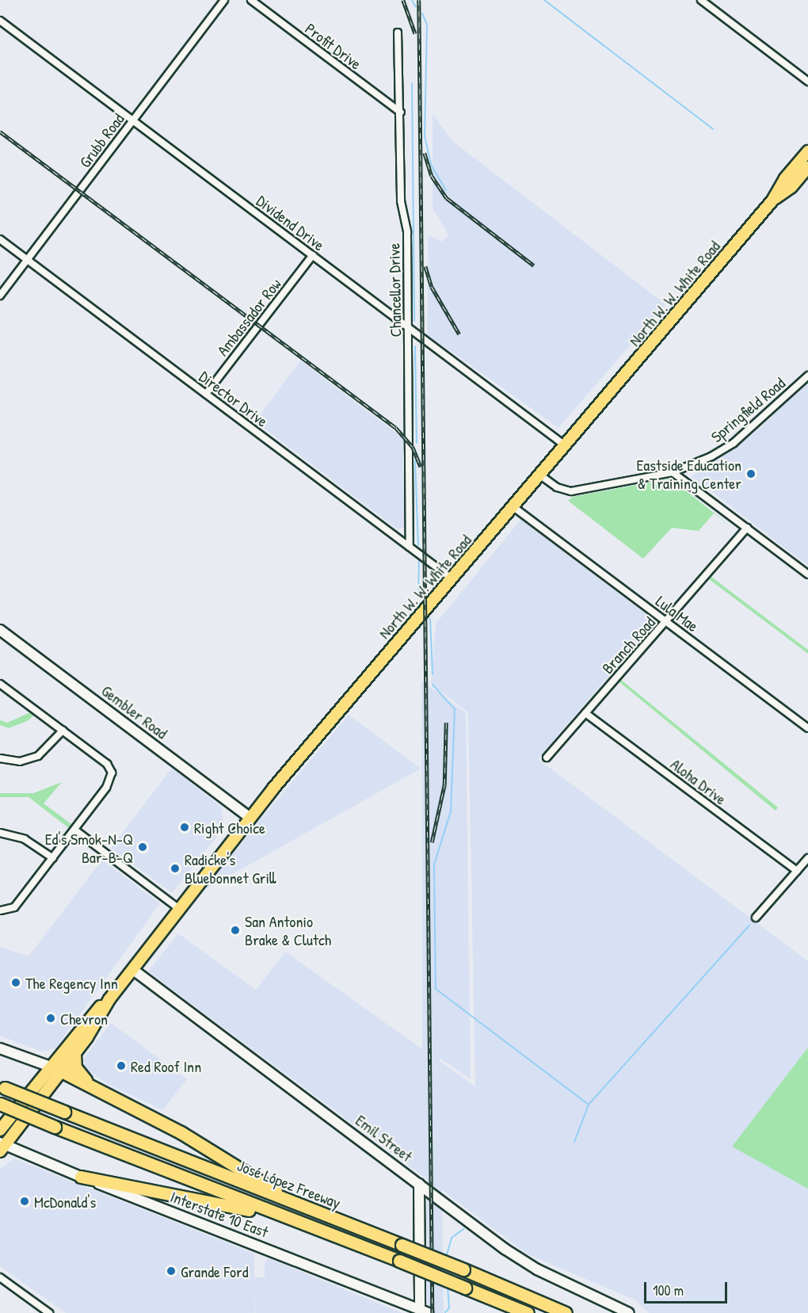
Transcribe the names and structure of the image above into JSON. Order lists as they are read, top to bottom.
{
  "streets": {
    "highway": ["José López Freeway"],
    "main road": [
      "North W. W. White Road",
      "Gembler Road",
      "Emil Street",
      "Interstate 10 East"
    ],
    "street": [
      "Profit Drive",
      "Grubb Road",
      "Dividend Drive",
      "Chancellor Drive",
      "Ambassador Row",
      "Director Drive",
      "Springfield Road",
      "Lula Mae",
      "Branch Road",
      "Aloha Drive"
    ]
  },
  "crossings": [
    ["Profit Drive", "Chancellor Drive"],
    ["Grubb Road", "Dividend Drive"],
    ["Grubb Road", "Director Drive"],
    ["Dividend Drive", "Chancellor Drive"],
    ["Dividend Drive", "North W. W. White Road"],
    ["Dividend Drive", "Ambassador Row"],
    ["Chancellor Drive", "Director Drive"],
    ["North W. W. White Road", "Director Drive"],
    ["North W. W. White Road", "Springfield Road"],
    ["North W. W. White Road", "Lula Mae"],
    ["North W. W. White Road", "Gembler Road"],
    ["North W. W. White Road", "Emil Street"],
    ["North W. W. White Road", "Interstate 10 East"],
    ["Ambassador Row", "Director Drive"],
    ["Lula Mae", "Branch Road"],
    ["Branch Road", "Aloha Drive"]
  ],
  "places": [
    "Eastside Education & Training Center",
    "Right Choice",
    "Ed's Smok-N-Q Bar-B-Q",
    "Radicke's Bluebonnet Grill",
    "San Antonio Brake & Clutch",
    "The Regency Inn",
    "Chevron",
    "Red Roof Inn",
    "McDonald's",
    "Grande Ford"
  ],
  "scale_bar": "100 m"
}
